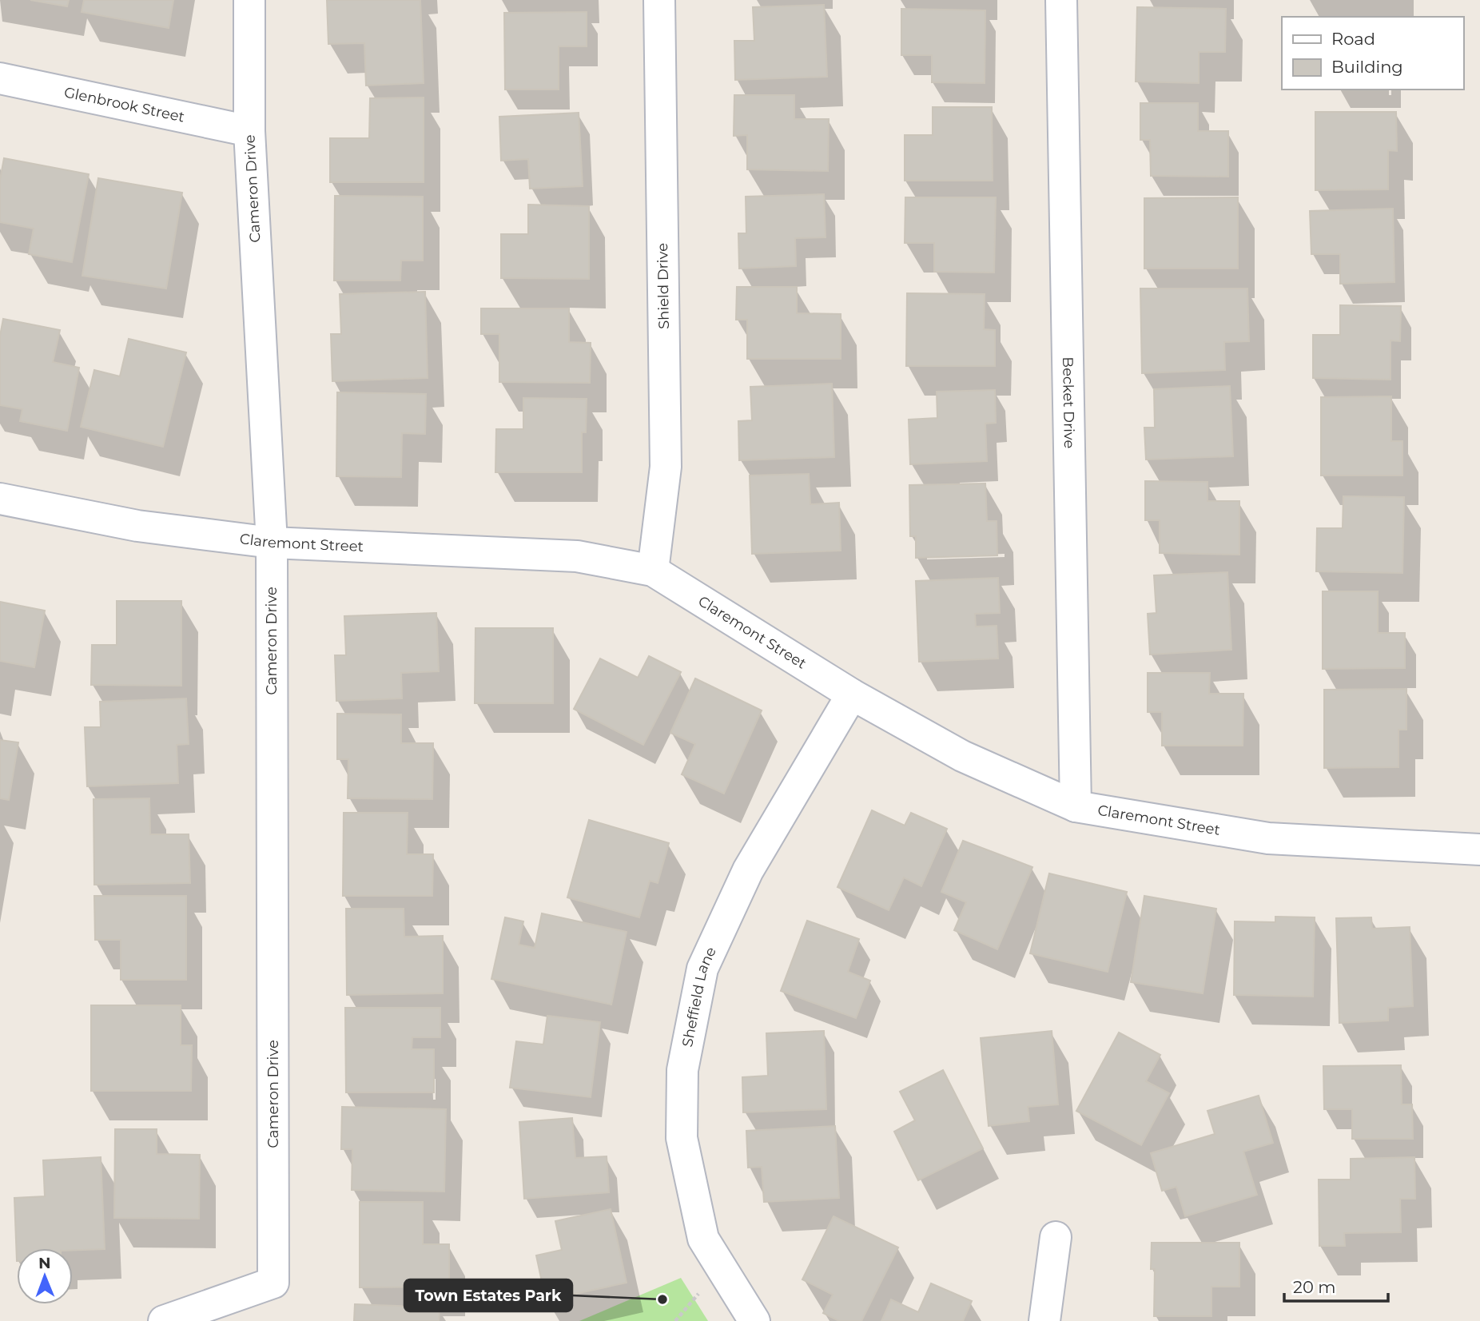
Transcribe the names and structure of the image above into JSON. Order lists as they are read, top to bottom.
{
  "streets": {
    "street": [
      "Glenbrook Street",
      "Cameron Drive",
      "Shield Drive",
      "Becket Drive",
      "Claremont Street",
      "Sheffield Lane"
    ]
  },
  "crossings": [
    ["Glenbrook Street", "Cameron Drive"],
    ["Cameron Drive", "Claremont Street"],
    ["Shield Drive", "Claremont Street"],
    ["Becket Drive", "Claremont Street"],
    ["Claremont Street", "Sheffield Lane"]
  ],
  "places": ["Town Estates Park"],
  "legend": ["Road", "Building"],
  "scale_bar": "20 m",
  "north": "top"
}
